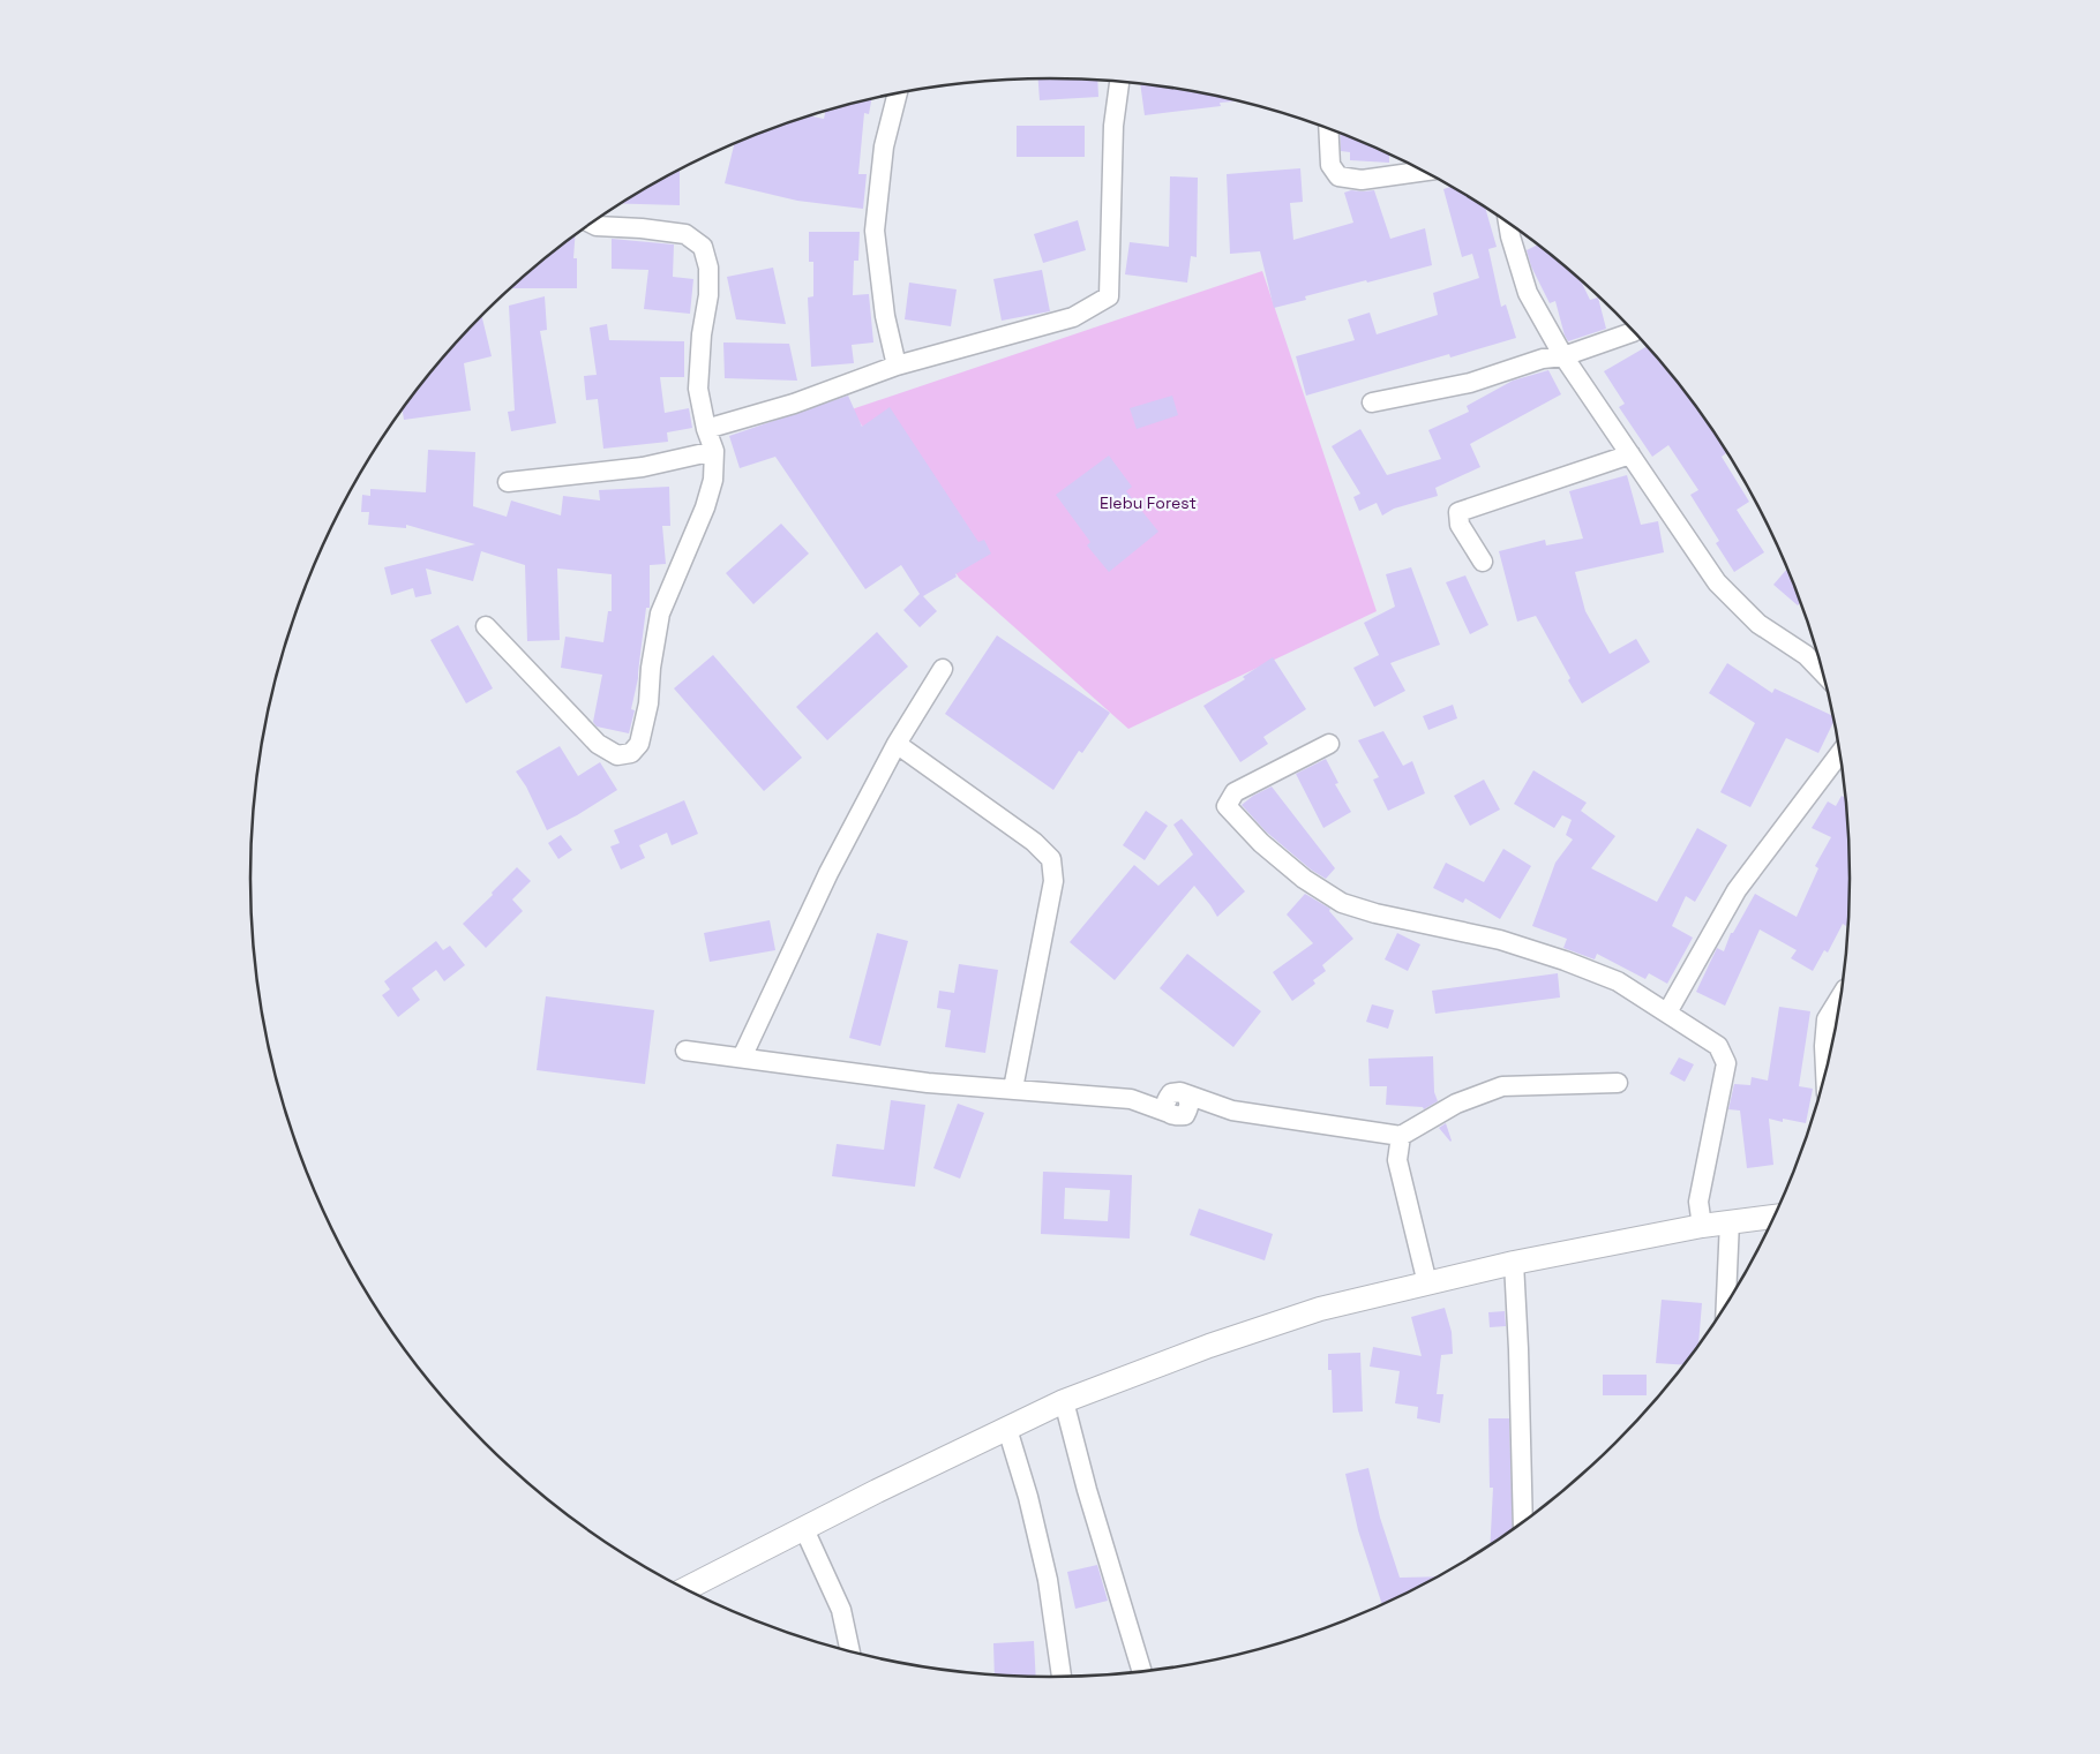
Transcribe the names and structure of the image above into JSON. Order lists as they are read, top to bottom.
{
  "parks": ["Elebu Forest"]
}
